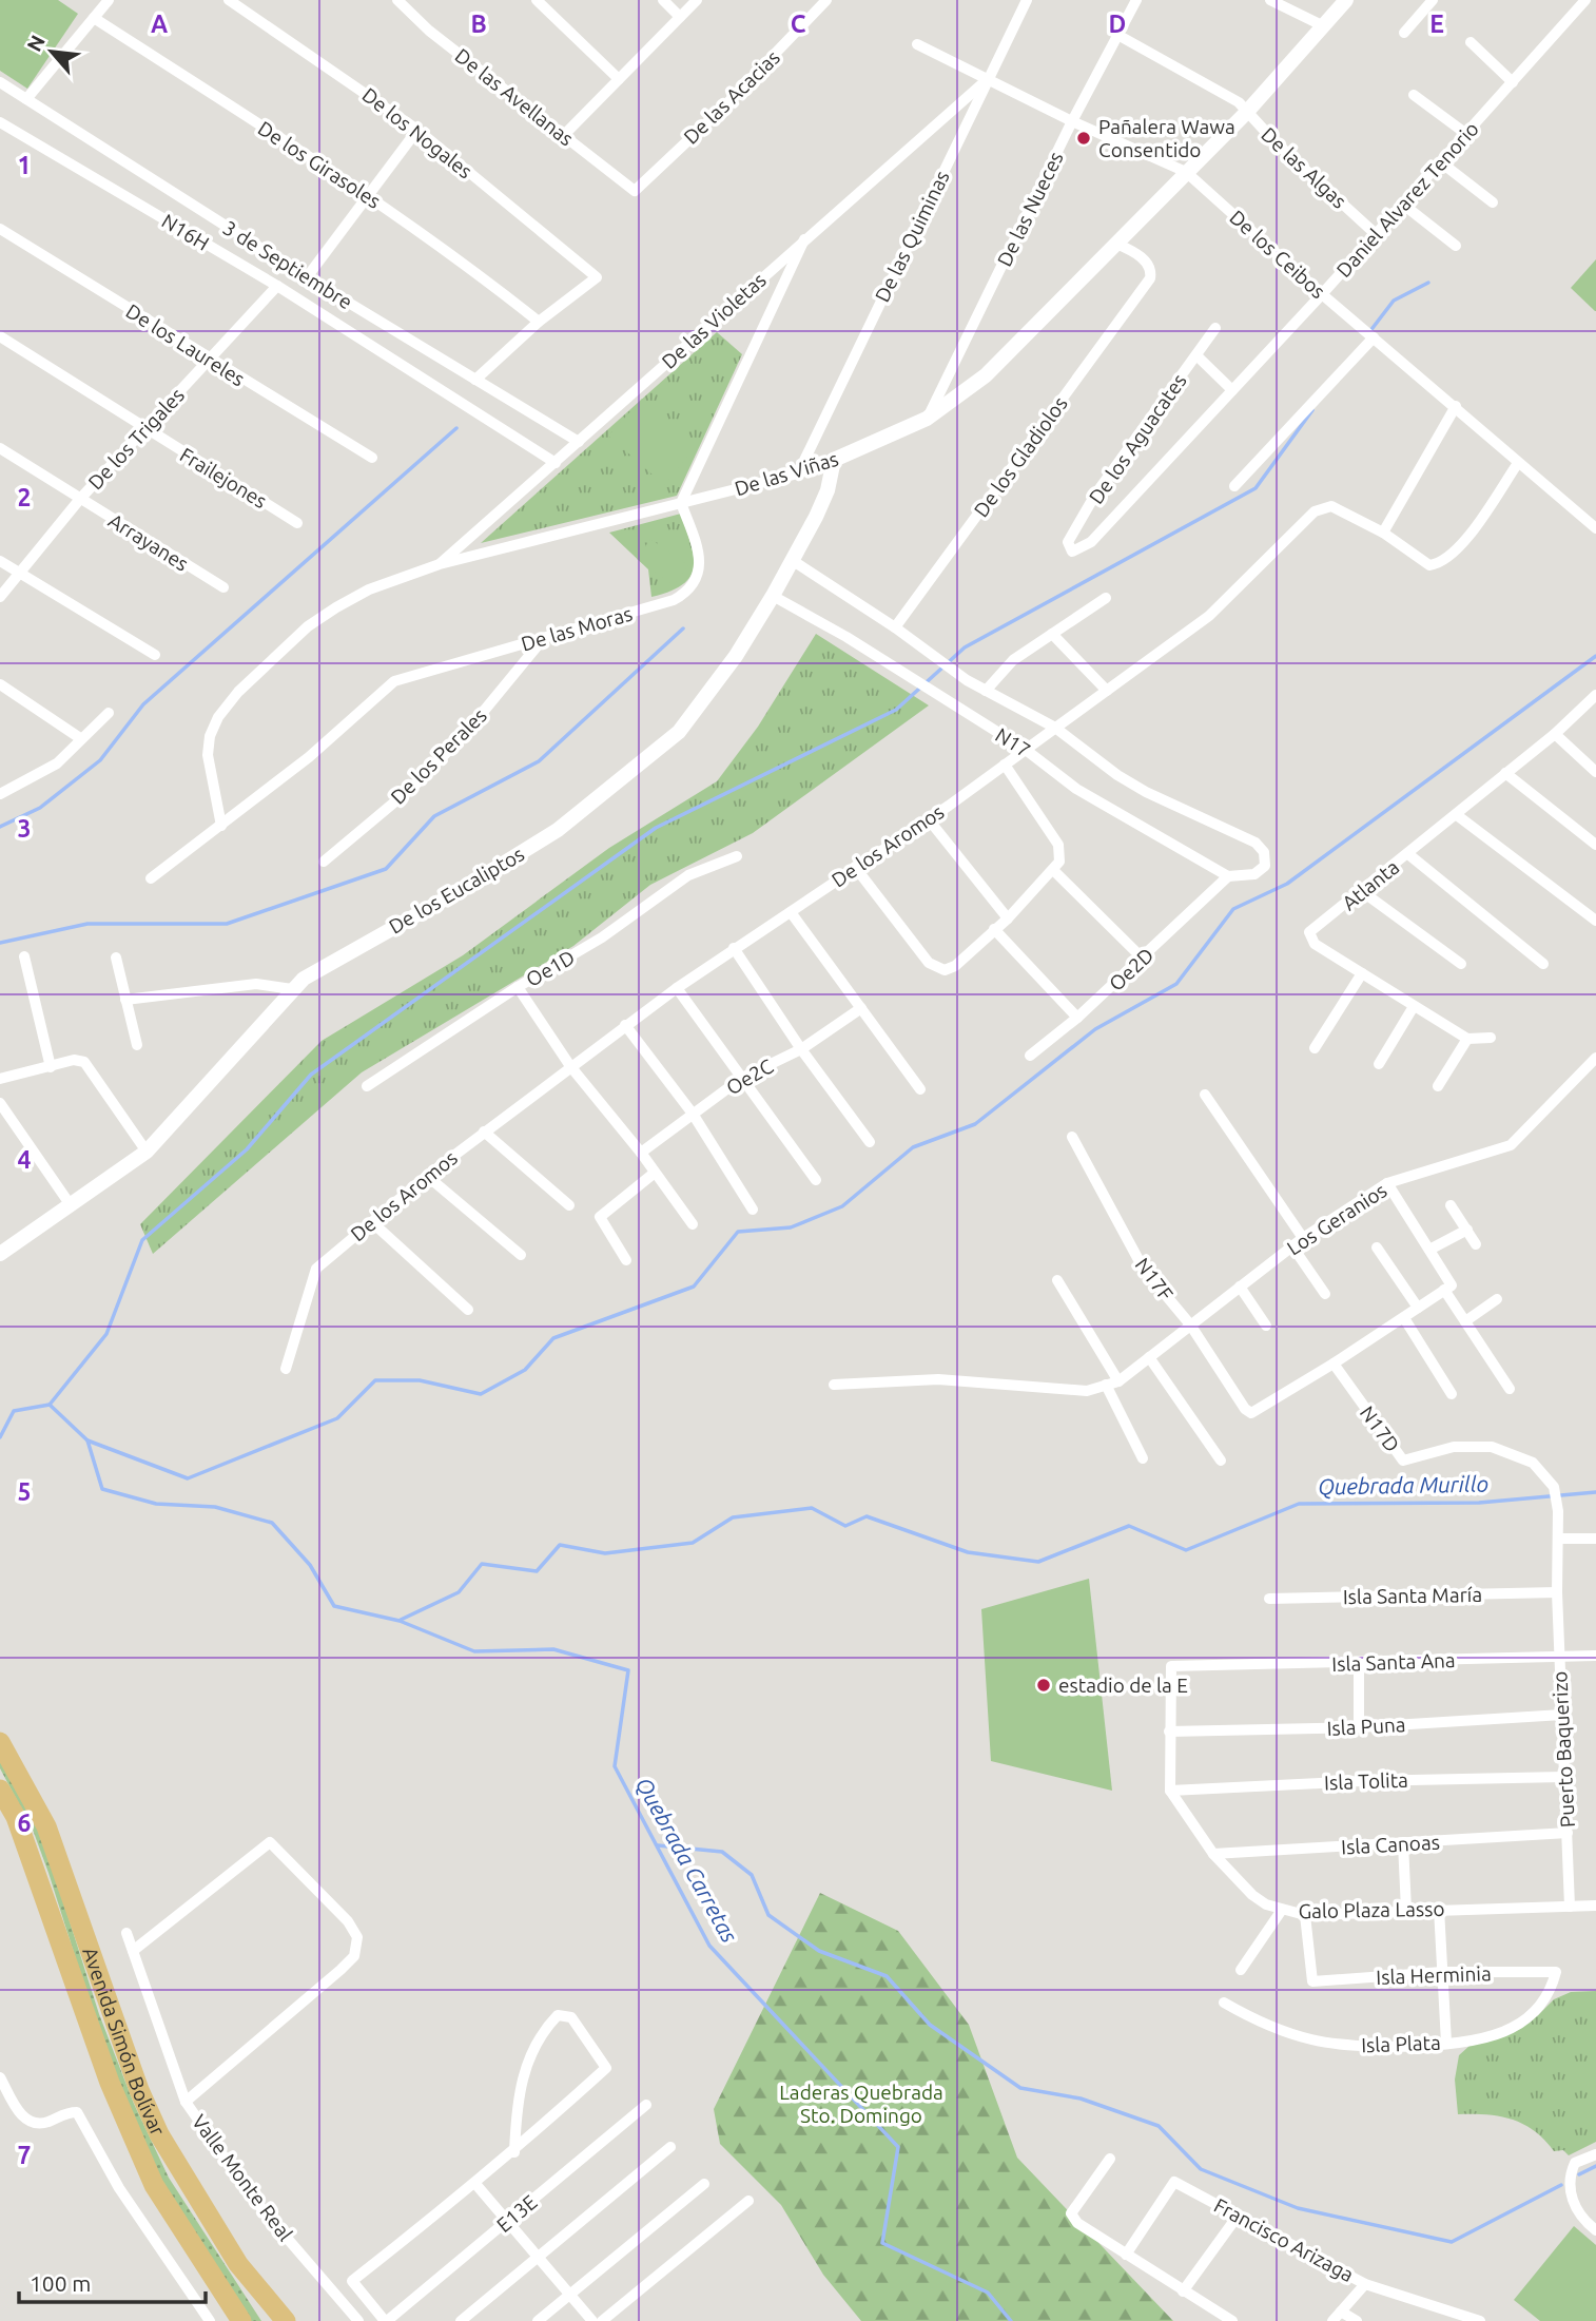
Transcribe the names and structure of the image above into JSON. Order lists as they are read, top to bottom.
{
  "streets": {
    "highway": ["Avenida Simón Bolívar"],
    "street": [
      "De las Avellanas",
      "De las Acacias",
      "De los Nogales",
      "De los Girasoles",
      "De las Algas",
      "Daniel Alvarez Tenorio",
      "De las Nueces",
      "N16H",
      "De las Quiminas",
      "De los Ceibos",
      "3 de Septiembre",
      "De las Violetas",
      "De los Laureles",
      "De los Trigales",
      "De los Aguacates",
      "De los Gladiolos",
      "De las Viñas",
      "Frailejones",
      "Arrayanes",
      "De las Moras",
      "N17",
      "De los Perales",
      "De los Aromos",
      "Atlanta",
      "De los Eucaliptos",
      "Oe1D",
      "Oe2D",
      "Oe2C",
      "Los Geranios",
      "N17F",
      "N17D",
      "Isla Santa María",
      "Isla Santa Ana",
      "Isla Puna",
      "Puerto Baquerizo",
      "Isla Tolita",
      "Isla Canoas",
      "Galo Plaza Lasso",
      "Isla Herminia",
      "Isla Plata",
      "Valle Monte Real",
      "E13E",
      "Francisco Arizaga"
    ]
  },
  "crossings": [
    ["De las Avellanas", "De las Acacias"],
    ["De los Nogales", "De los Girasoles"],
    ["De las Algas", "Daniel Alvarez Tenorio"],
    ["De las Algas", "De las Nueces"],
    ["De las Algas", "De las Viñas"],
    ["Daniel Alvarez Tenorio", "De los Ceibos"],
    ["Daniel Alvarez Tenorio", "De los Aguacates"],
    ["De las Nueces", "De los Ceibos"],
    ["De las Nueces", "De las Viñas"],
    ["N16H", "De las Violetas"],
    ["N16H", "De los Trigales"],
    ["De las Quiminas", "De los Ceibos"],
    ["De las Quiminas", "De las Violetas"],
    ["De las Quiminas", "De las Viñas"],
    ["De los Ceibos", "De las Violetas"],
    ["De los Ceibos", "De las Viñas"],
    ["De los Ceibos", "De los Aromos"],
    ["3 de Septiembre", "De las Violetas"],
    ["De las Violetas", "De las Viñas"],
    ["De los Laureles", "De los Trigales"],
    ["De los Trigales", "Frailejones"],
    ["De los Trigales", "Arrayanes"],
    ["De los Gladiolos", "De las Viñas"],
    ["De las Viñas", "De las Moras"],
    ["De las Viñas", "De los Eucaliptos"],
    ["De las Moras", "De los Perales"],
    ["N17", "De los Aromos"],
    ["N17", "De los Eucaliptos"],
    ["N17", "Oe2D"],
    ["Los Geranios", "N17F"],
    ["N17F", "N17D"],
    ["N17D", "Puerto Baquerizo"],
    ["Isla Santa María", "Puerto Baquerizo"],
    ["Isla Santa Ana", "Isla Puna"],
    ["Isla Santa Ana", "Puerto Baquerizo"],
    ["Isla Puna", "Puerto Baquerizo"],
    ["Puerto Baquerizo", "Isla Tolita"],
    ["Puerto Baquerizo", "Isla Canoas"],
    ["Puerto Baquerizo", "Galo Plaza Lasso"],
    ["Isla Tolita", "Galo Plaza Lasso"],
    ["Isla Canoas", "Galo Plaza Lasso"],
    ["Galo Plaza Lasso", "Isla Herminia"],
    ["Isla Herminia", "Isla Plata"]
  ],
  "water": ["Quebrada Murillo", "Quebrada Carretas"],
  "parks": ["Laderas Quebrada Sto. Domingo"],
  "places": ["Pañalera Wawa Consentido", "estadio de la E"],
  "scale_bar": "100 m",
  "north": "top left",
  "grid": {
    "columns": [
      "A",
      "B",
      "C",
      "D",
      "E"
    ],
    "rows": [
      "1",
      "2",
      "3",
      "4",
      "5",
      "6",
      "7"
    ]
  }
}
